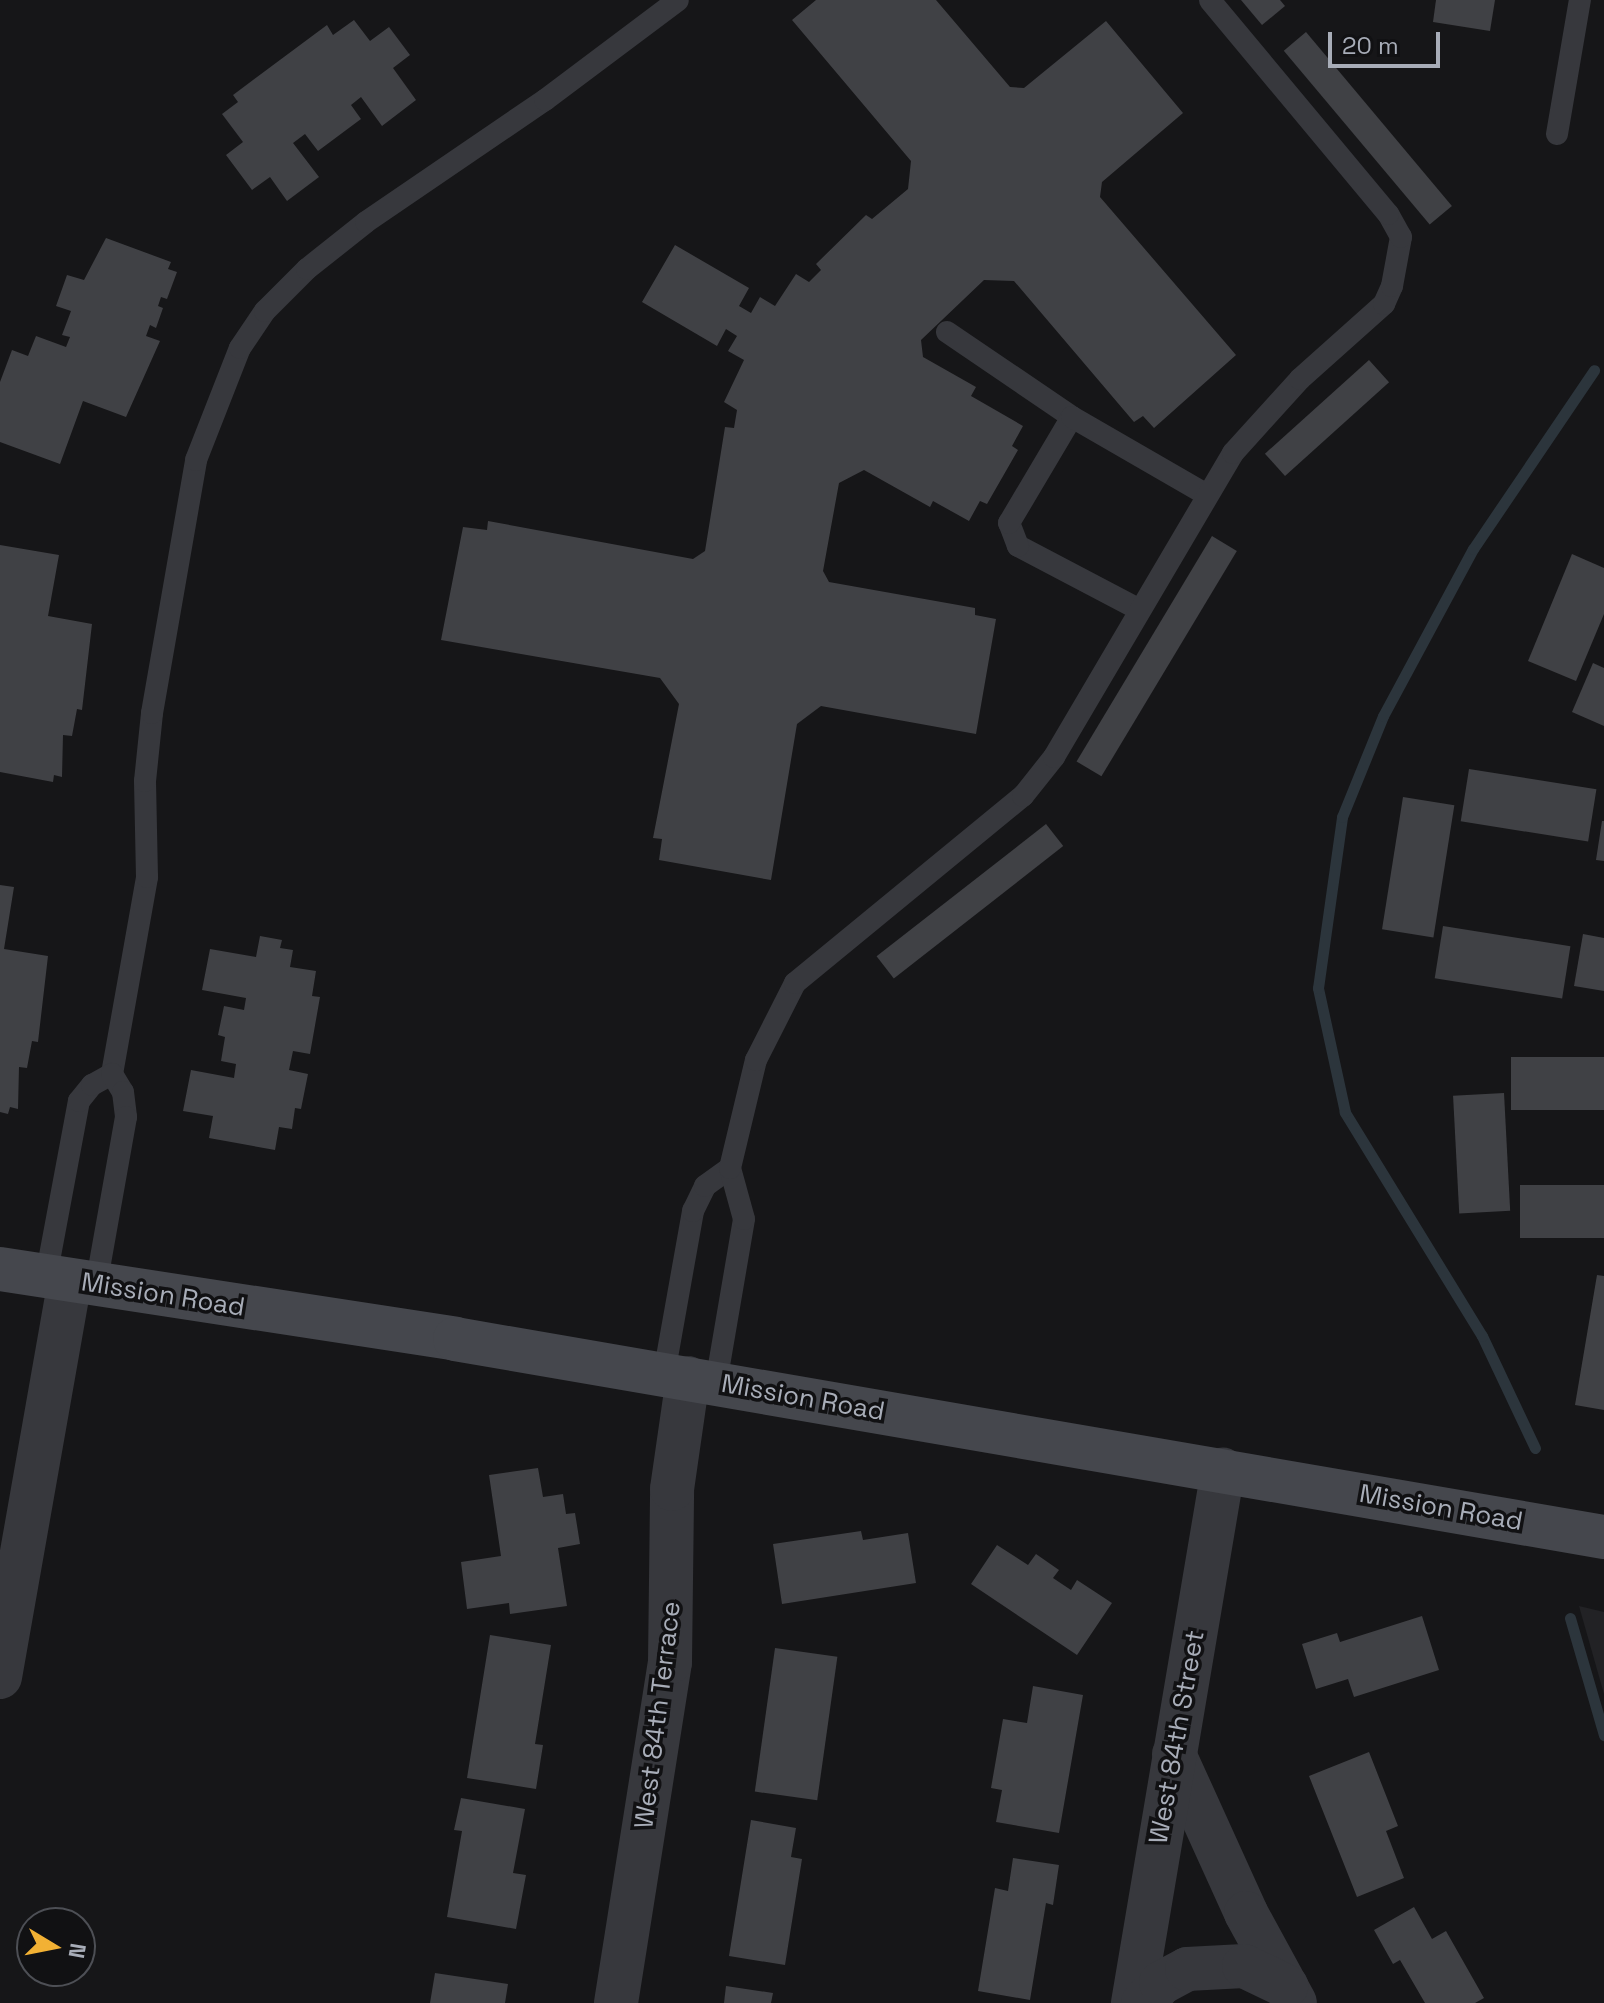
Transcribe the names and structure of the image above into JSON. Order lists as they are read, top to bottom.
{
  "streets": {
    "main road": ["Mission Road"],
    "street": ["West 84th Terrace", "West 84th Street"]
  },
  "crossings": [
    ["Mission Road", "West 84th Terrace"],
    ["Mission Road", "West 84th Street"]
  ],
  "scale_bar": "20 m",
  "north": "right"
}
